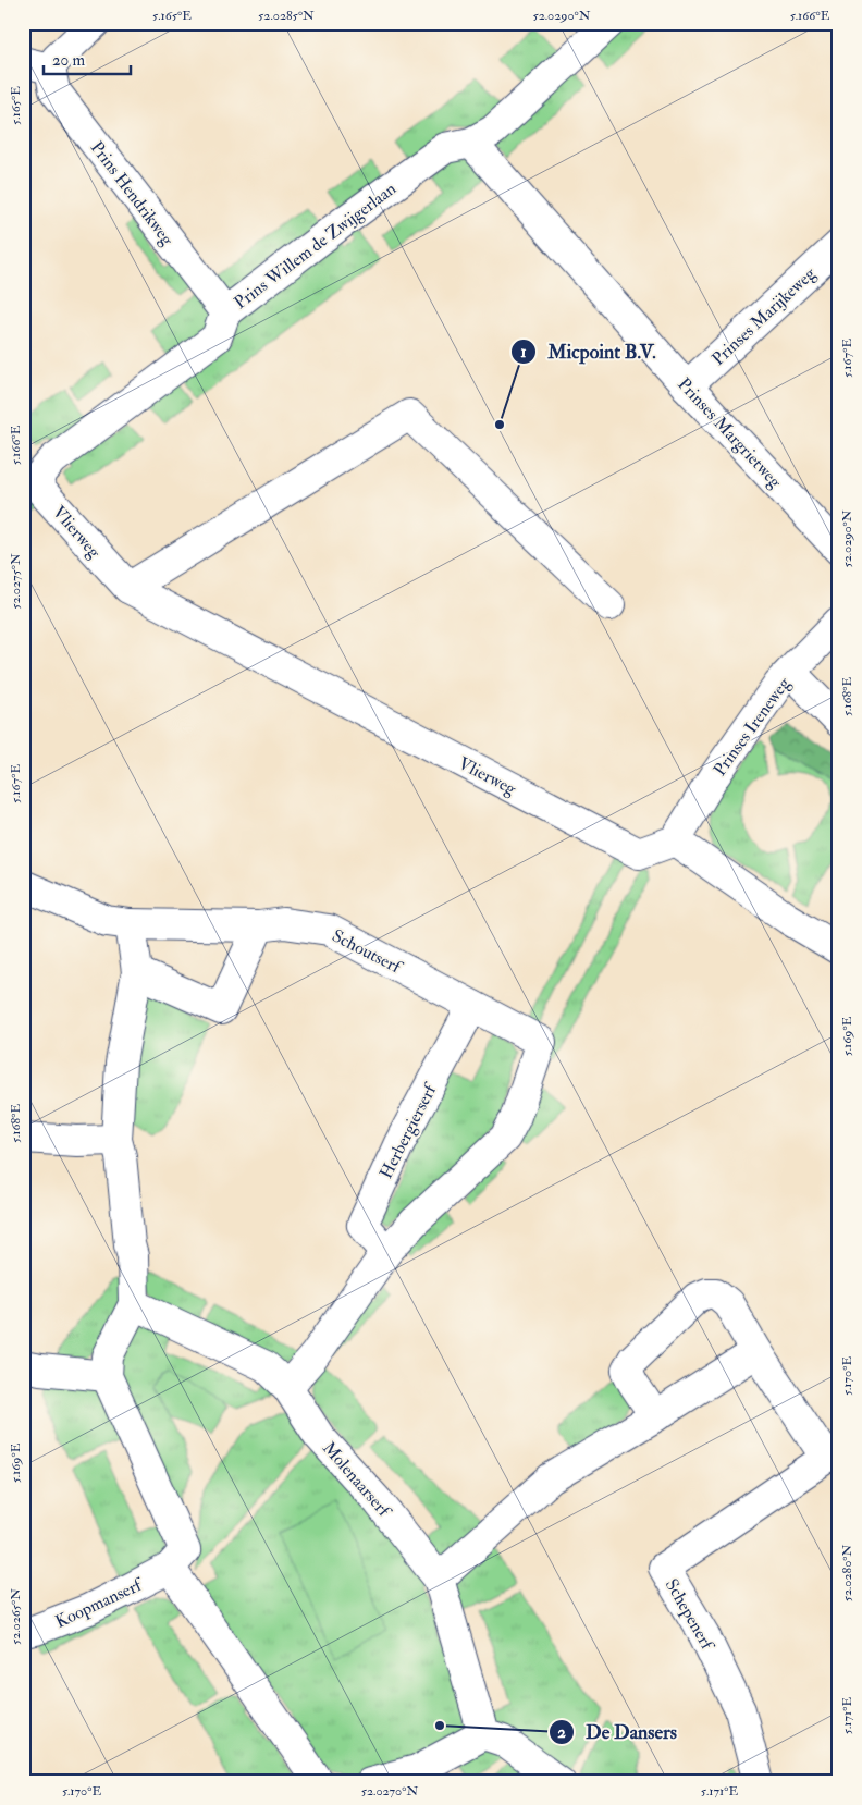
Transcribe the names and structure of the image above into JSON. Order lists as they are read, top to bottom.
{
  "streets": {
    "street": [
      "Prins Hendrikweg",
      "Prins Willem de Zwijgerlaan",
      "Prinses Marijkeweg",
      "Prinses Margrietweg",
      "Vlierweg",
      "Prinses Ireneweg",
      "Schoutserf",
      "Herbergierserf",
      "Molenaarserf",
      "Koopmanserf",
      "Schepenerf"
    ]
  },
  "crossings": [
    ["Prins Hendrikweg", "Prins Willem de Zwijgerlaan"],
    ["Prins Willem de Zwijgerlaan", "Prinses Margrietweg"],
    ["Prins Willem de Zwijgerlaan", "Vlierweg"],
    ["Prinses Marijkeweg", "Prinses Margrietweg"],
    ["Vlierweg", "Prinses Ireneweg"],
    ["Schoutserf", "Herbergierserf"]
  ],
  "places": ["Micpoint B.V.", "De Dansers"],
  "scale_bar": "20 m",
  "coordinates": [
    "5.165°E",
    "52.0285°N",
    "52.0290°N",
    "5.166°E",
    "5.167°E",
    "52.0275°N",
    "5.168°E",
    "5.169°E",
    "5.170°E",
    "52.0280°N",
    "52.0265°N",
    "5.171°E",
    "52.0270°N"
  ]
}
